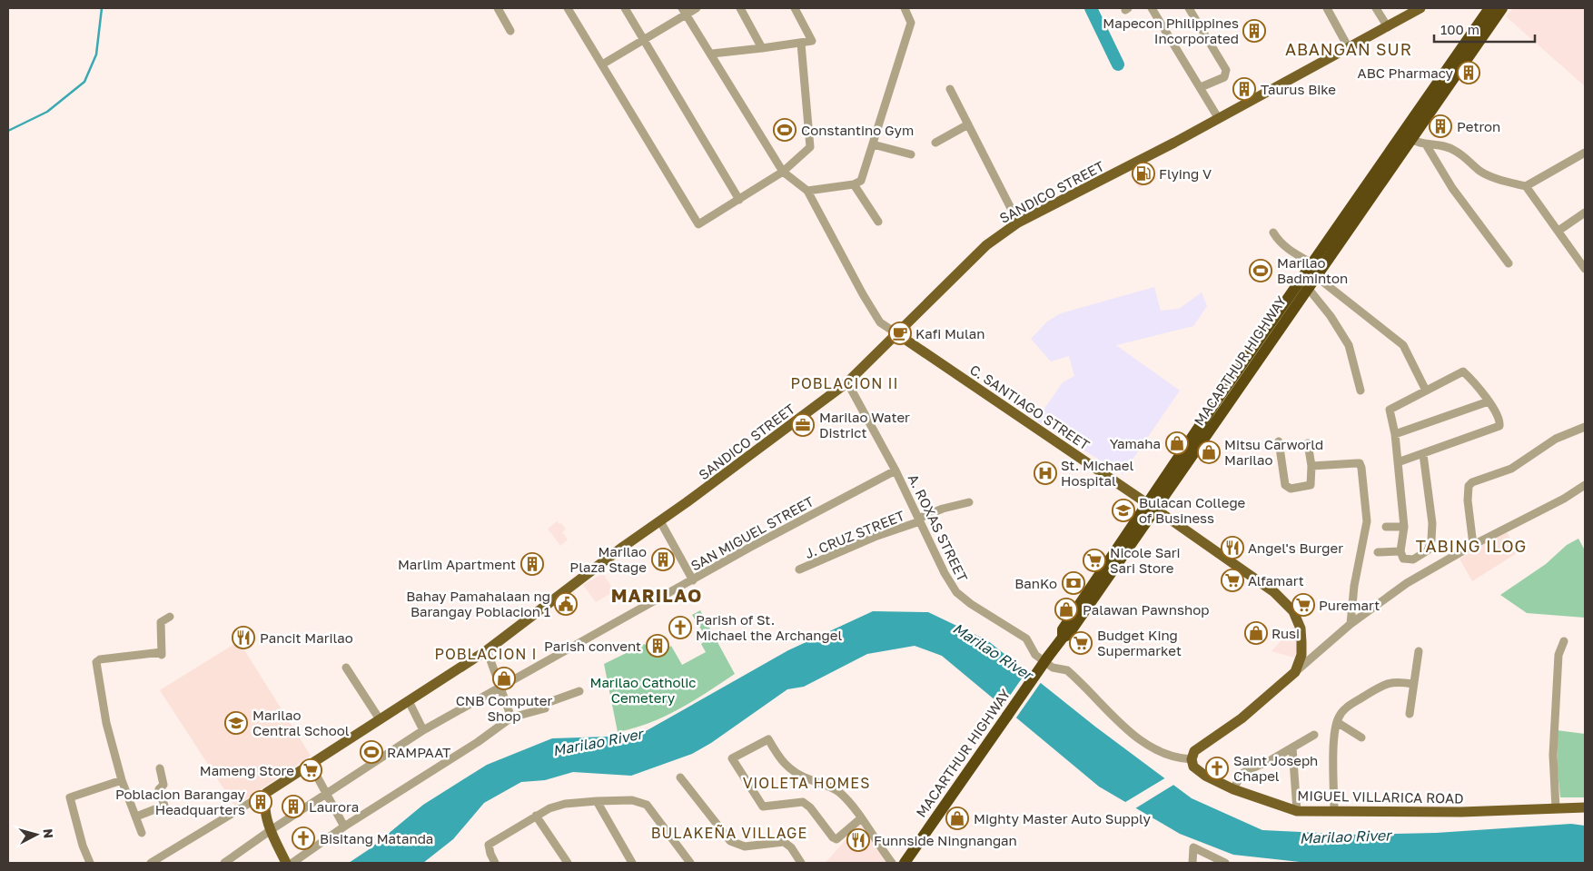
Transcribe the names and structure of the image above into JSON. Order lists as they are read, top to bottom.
{
  "streets": {
    "highway": ["MACARTHUR HIGHWAY"],
    "main road": ["SANDICO STREET", "C. SANTIAGO STREET", "MIGUEL VILLARICA ROAD"],
    "street": ["A. ROXAS STREET", "SAN MIGUEL STREET", "J. CRUZ STREET"]
  },
  "crossings": [
    ["SANDICO STREET", "C. SANTIAGO STREET"],
    ["SANDICO STREET", "A. ROXAS STREET"],
    ["MACARTHUR HIGHWAY", "C. SANTIAGO STREET"],
    ["A. ROXAS STREET", "SAN MIGUEL STREET"],
    ["A. ROXAS STREET", "J. CRUZ STREET"],
    ["A. ROXAS STREET", "MIGUEL VILLARICA ROAD"]
  ],
  "districts": [
    "ABANGAN SUR",
    "POBLACION II",
    "TABING ILOG",
    "MARILAO",
    "POBLACION I",
    "VIOLETA HOMES",
    "BULAKEÑA VILLAGE"
  ],
  "water": ["Marilao River"],
  "parks": ["Marilao Catholic Cemetery"],
  "places": {
    "building": [
      "Mapecon Philippines Incorporated",
      "ABC Pharmacy",
      "Taurus Bike",
      "Petron",
      "Marilao Plaza Stage",
      "Marlim Apartment",
      "Parish convent",
      "Poblacion Barangay Headquarters",
      "Laurora"
    ],
    "sports": ["Constantino Gym", "Marilao Badminton", "RAMPAAT"],
    "fuel station": ["Flying V"],
    "cafe": ["Kafi Mulan"],
    "office": ["Marilao Water District"],
    "shop": [
      "Yamaha",
      "Mitsu Carworld Marilao",
      "Palawan Pawnshop",
      "Rusi",
      "CNB Computer Shop",
      "Mighty Master Auto Supply"
    ],
    "hospital": ["St. Michael Hospital"],
    "school or university": ["Bulacan College of Business", "Marilao Central School"],
    "restaurant": ["Angel's Burger", "Pancit Marilao", "Funnside Ningnangan"],
    "supermarket": [
      "Nicole Sari Sari Store",
      "Alfamart",
      "Puremart",
      "Budget King Supermarket",
      "Mameng Store"
    ],
    "bank": ["BanKo"],
    "public building": ["Bahay Pamahalaan ng Barangay Poblacion 1"],
    "church": ["Parish of St. Michael the Archangel", "Saint Joseph Chapel", "Bisitang Matanda"]
  },
  "scale_bar": "100 m",
  "north": "right"
}
